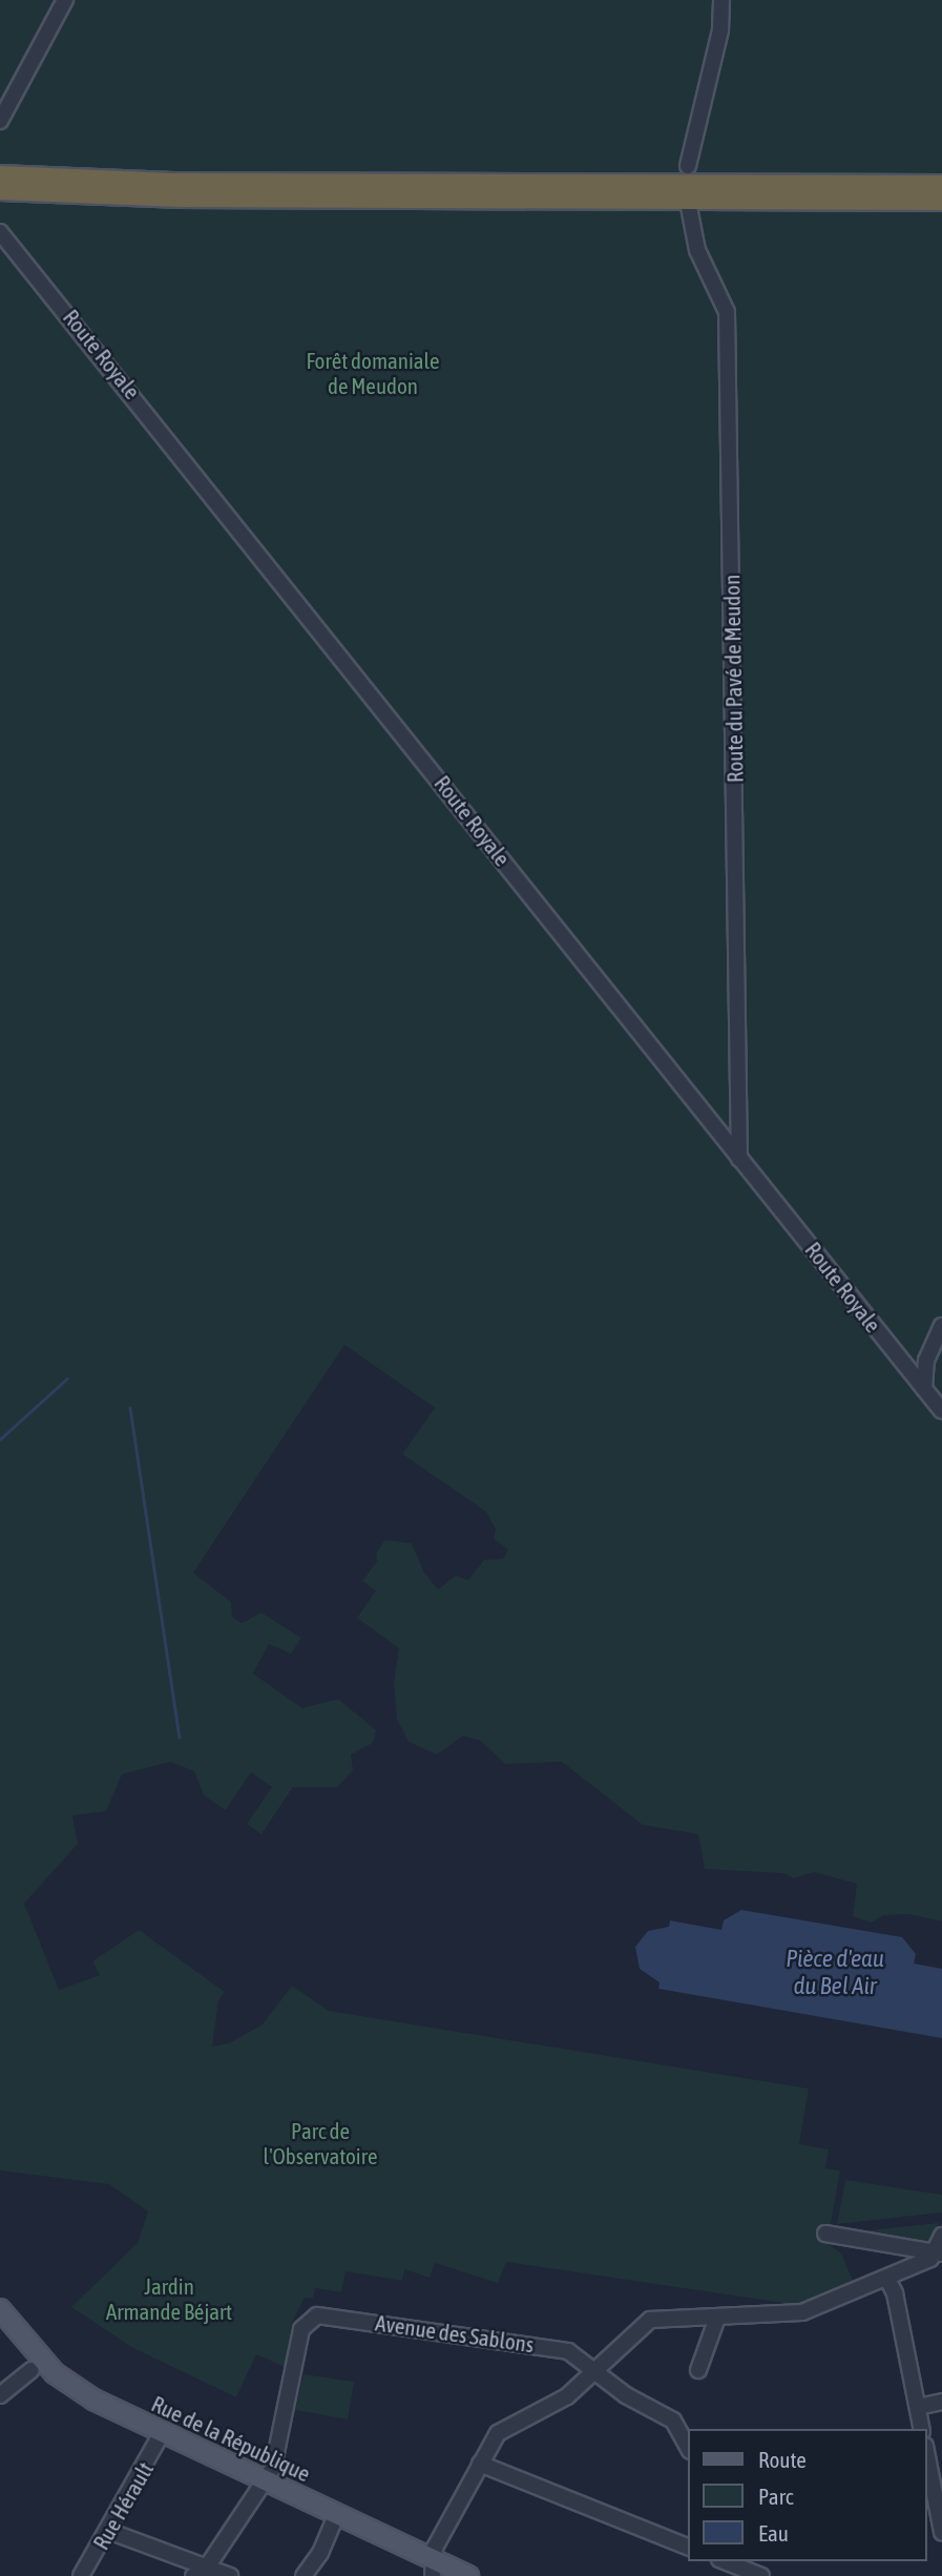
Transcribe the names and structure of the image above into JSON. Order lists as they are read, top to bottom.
{
  "streets": {
    "main road": ["Rue de la République"],
    "street": [
      "Route Royale",
      "Route du Pavé de Meudon",
      "Avenue des Sablons",
      "Rue Hérault"
    ]
  },
  "crossings": [
    ["Route Royale", "Route du Pavé de Meudon"],
    ["Avenue des Sablons", "Rue de la République"],
    ["Rue de la République", "Rue Hérault"]
  ],
  "water": ["Pièce d'eau du Bel Air"],
  "parks": ["Forêt domaniale de Meudon", "Parc de l'Observatoire", "Jardin Armande Béjart"],
  "legend": ["Route", "Parc", "Eau"]
}
